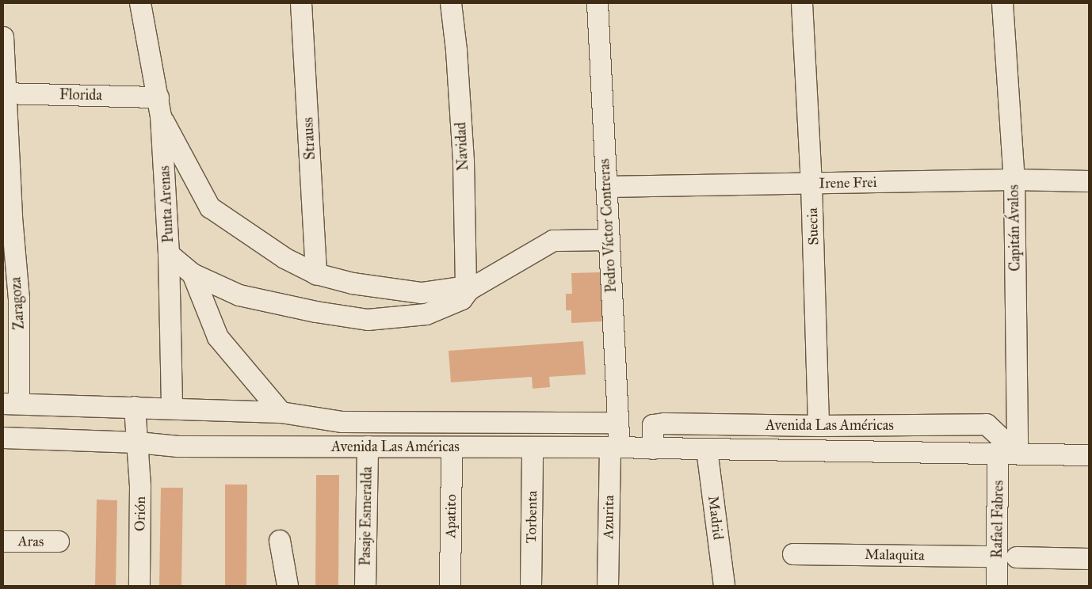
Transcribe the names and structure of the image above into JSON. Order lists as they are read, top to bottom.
{
  "streets": {
    "street": [
      "Florida",
      "Strauss",
      "Navidad",
      "Irene Frei",
      "Punta Arenas",
      "Pedro Víctor Contreras",
      "Suecia",
      "Capitán Ávalos",
      "Zaragoza",
      "Avenida Las Américas",
      "Orión",
      "Pasaje Esmeralda",
      "Apatito",
      "Torbenta",
      "Azurita",
      "Madrid",
      "Rafael Fabres",
      "Aras",
      "Malaquita"
    ]
  },
  "crossings": [
    ["Florida", "Punta Arenas"],
    ["Florida", "Zaragoza"],
    ["Irene Frei", "Pedro Víctor Contreras"],
    ["Irene Frei", "Suecia"],
    ["Irene Frei", "Capitán Ávalos"],
    ["Punta Arenas", "Avenida Las Américas"],
    ["Pedro Víctor Contreras", "Avenida Las Américas"],
    ["Pedro Víctor Contreras", "Azurita"],
    ["Suecia", "Avenida Las Américas"],
    ["Capitán Ávalos", "Avenida Las Américas"],
    ["Capitán Ávalos", "Rafael Fabres"],
    ["Zaragoza", "Avenida Las Américas"],
    ["Avenida Las Américas", "Orión"],
    ["Avenida Las Américas", "Pasaje Esmeralda"],
    ["Avenida Las Américas", "Apatito"],
    ["Avenida Las Américas", "Torbenta"],
    ["Avenida Las Américas", "Azurita"],
    ["Avenida Las Américas", "Madrid"],
    ["Avenida Las Américas", "Rafael Fabres"],
    ["Rafael Fabres", "Malaquita"]
  ]
}
